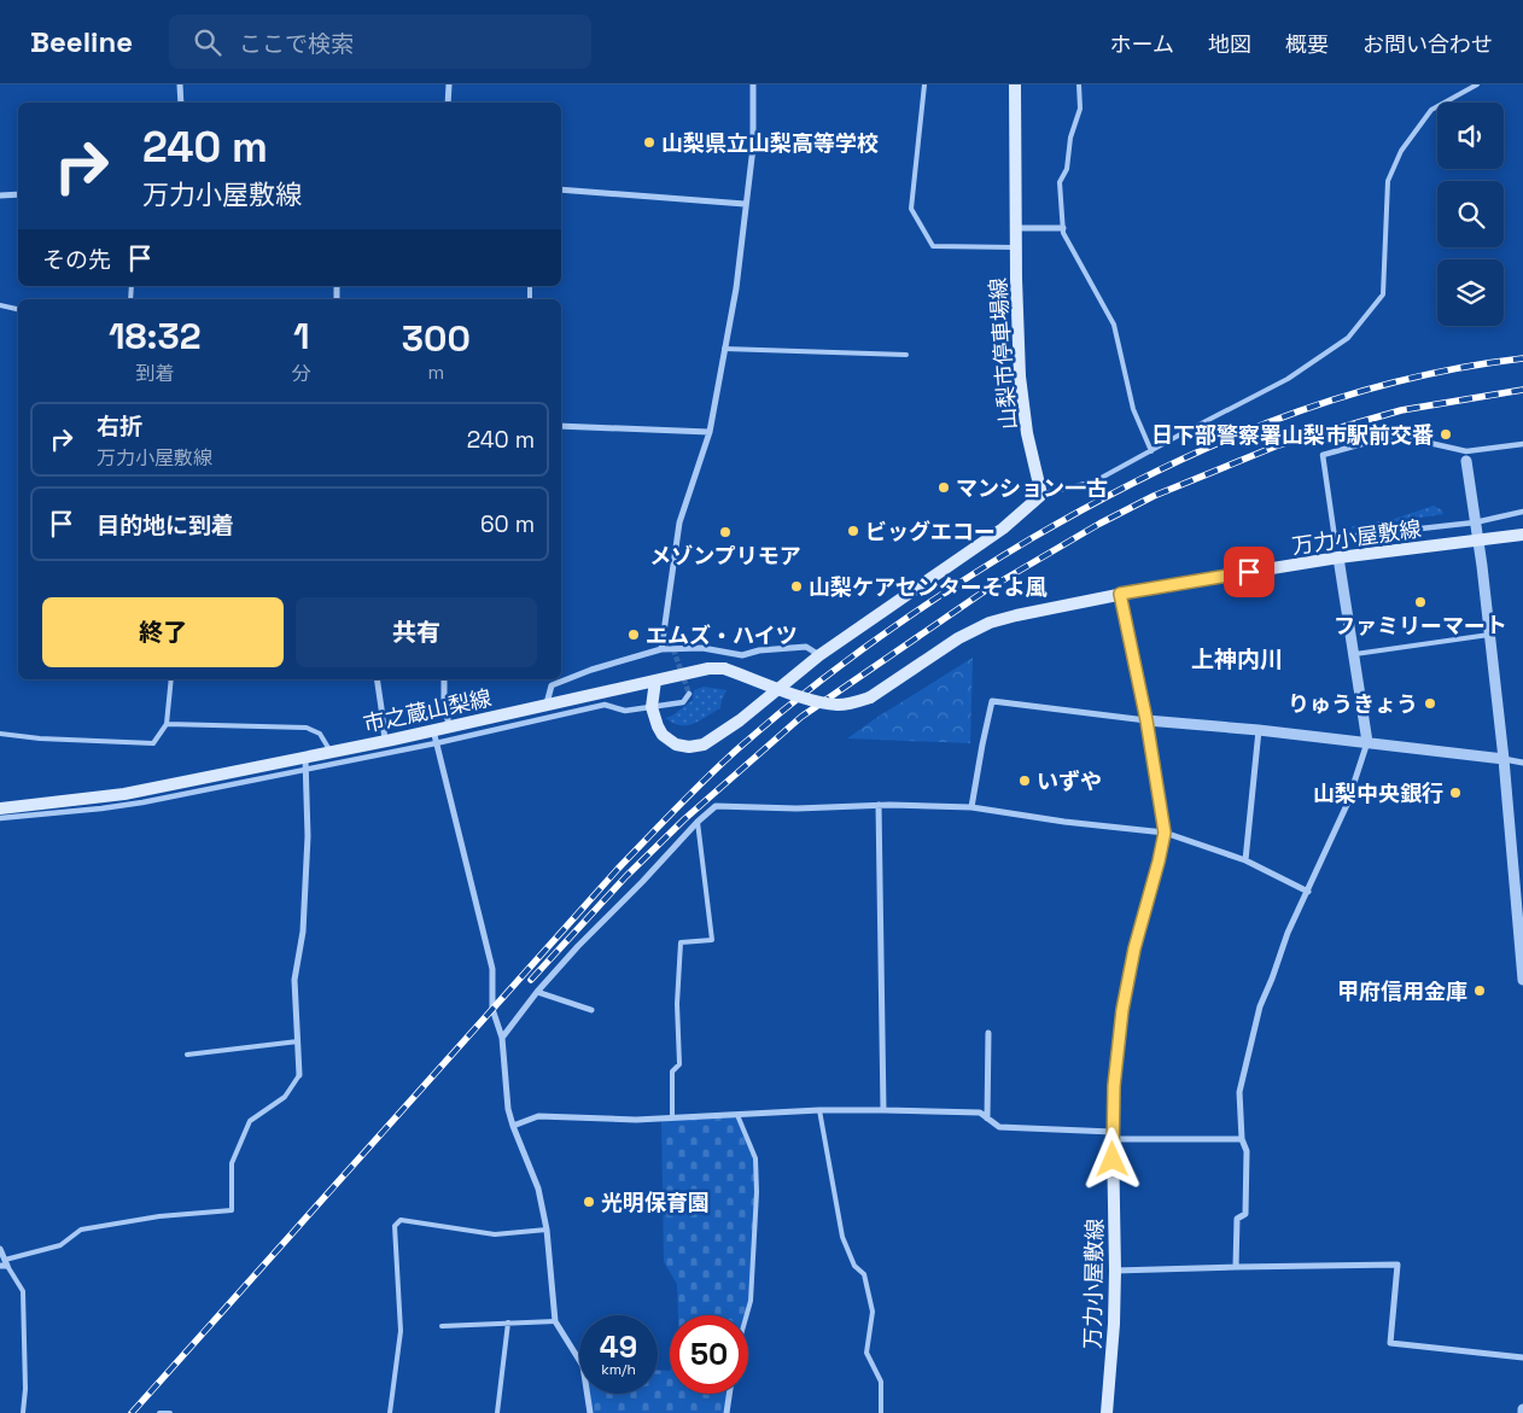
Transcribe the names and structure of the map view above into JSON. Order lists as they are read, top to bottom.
{
  "streets": {
    "main road": ["山梨市停車場線", "万力小屋敷線", "市之蔵山梨線"]
  },
  "crossings": [
    ["万力小屋敷線", "市之蔵山梨線"]
  ],
  "districts": ["上神内川"],
  "places": [
    "山梨県立山梨高等学校",
    "日下部警察署山梨市駅前交番",
    "マンション一古",
    "ビッグエコー",
    "メゾンプリモア",
    "山梨ケアセンターそよ風",
    "ファミリーマート",
    "エムズ・ハイツ",
    "りゅうきょう",
    "いずや",
    "山梨中央銀行",
    "甲府信用金庫",
    "光明保育園"
  ],
  "page": {
    "header": "Beeline",
    "search": "ここで検索",
    "nav": [
      "ホーム",
      "地図",
      "概要",
      "お問い合わせ"
    ],
    "turn": ["240 m", "万力小屋敷線"],
    "then": "その先",
    "eta": [
      "18:32",
      "到着",
      "1",
      "分",
      "300",
      "m"
    ],
    "list": [
      {
        "name": "右折",
        "note": "万力小屋敷線",
        "value": "240 m"
      },
      {
        "name": "目的地に到着",
        "value": "60 m"
      }
    ],
    "buttons": ["終了", "共有"],
    "speed": "49 km/h",
    "limit": "50"
  }
}
